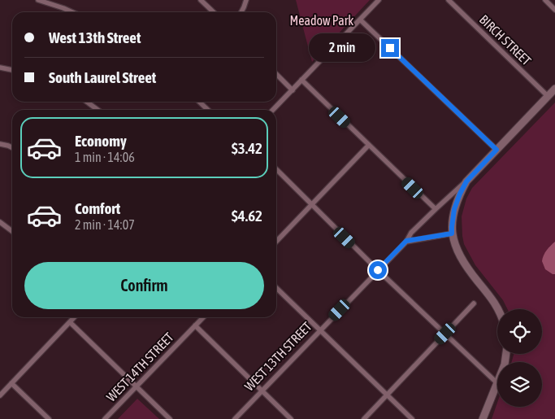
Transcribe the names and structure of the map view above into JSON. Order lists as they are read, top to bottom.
{
  "streets": {
    "main road": ["WEST 13TH STREET"],
    "street": ["BIRCH STREET", "WEST 14TH STREET"]
  },
  "crossings": [
    ["BIRCH STREET", "WEST 13TH STREET"]
  ],
  "parks": ["Meadow Park"],
  "page": {
    "banner": ["West 13th Street", "South Laurel Street"],
    "bubble": "2 min",
    "list": [
      {
        "name": "Economy",
        "note": "1 min · 14:06",
        "value": "$3.42"
      },
      {
        "name": "Comfort",
        "note": "2 min · 14:07",
        "value": "$4.62"
      }
    ],
    "buttons": "Confirm"
  }
}
